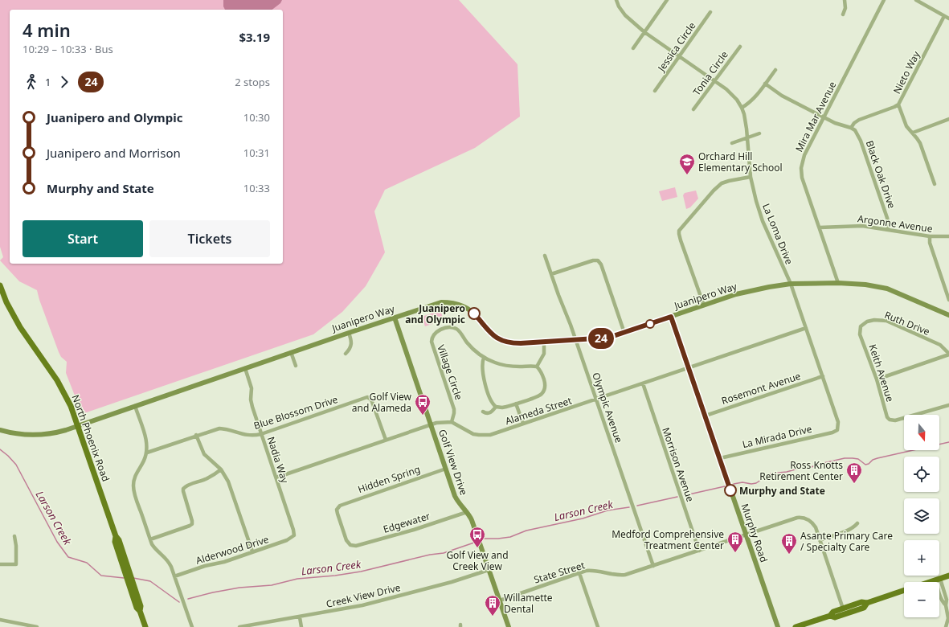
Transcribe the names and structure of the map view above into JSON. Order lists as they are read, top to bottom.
{
  "streets": {
    "main road": ["North Phoenix Road"],
    "street": [
      "Jessica Circle",
      "Nieto Way",
      "Tonia Circle",
      "Mira Mar Avenue",
      "Black Oak Drive",
      "Argonne Avenue",
      "La Loma Drive",
      "Juanipero Way",
      "Ruth Drive",
      "Village Circle",
      "Keith Avenue",
      "Rosemont Avenue",
      "Olympic Avenue",
      "Alameda Street",
      "Blue Blossom Drive",
      "La Mirada Drive",
      "Nadia Way",
      "Golf View Drive",
      "Morrison Avenue",
      "Hidden Spring",
      "Edgewater",
      "Murphy Road",
      "Alderwood Drive",
      "State Street",
      "Creek View Drive"
    ]
  },
  "crossings": [
    ["Jessica Circle", "La Loma Drive"],
    ["Nieto Way", "Black Oak Drive"],
    ["Tonia Circle", "La Loma Drive"],
    ["Mira Mar Avenue", "Argonne Avenue"],
    ["Mira Mar Avenue", "Juanipero Way"],
    ["Black Oak Drive", "Argonne Avenue"],
    ["La Loma Drive", "Juanipero Way"],
    ["La Loma Drive", "Rosemont Avenue"],
    ["La Loma Drive", "Alameda Street"],
    ["La Loma Drive", "La Mirada Drive"],
    ["Juanipero Way", "Olympic Avenue"],
    ["Juanipero Way", "North Phoenix Road"],
    ["Juanipero Way", "Nadia Way"],
    ["Juanipero Way", "Golf View Drive"],
    ["Juanipero Way", "Murphy Road"],
    ["Ruth Drive", "Keith Avenue"],
    ["Village Circle", "Alameda Street"],
    ["Rosemont Avenue", "Murphy Road"],
    ["Olympic Avenue", "Alameda Street"],
    ["Olympic Avenue", "State Street"],
    ["Alameda Street", "Morrison Avenue"],
    ["Alameda Street", "Murphy Road"],
    ["Blue Blossom Drive", "Nadia Way"],
    ["La Mirada Drive", "Murphy Road"],
    ["Nadia Way", "Alderwood Drive"],
    ["Golf View Drive", "Hidden Spring"],
    ["Golf View Drive", "Edgewater"],
    ["Golf View Drive", "State Street"],
    ["Golf View Drive", "Creek View Drive"],
    ["Morrison Avenue", "State Street"],
    ["Hidden Spring", "Edgewater"],
    ["Murphy Road", "State Street"]
  ],
  "water": ["Larson Creek"],
  "places": {
    "school or university": ["Orchard Hill Elementary School"],
    "other": ["Juanipero and Olympic", "Murphy and State"],
    "bus stop": ["Golf View and Alameda", "Golf View and Creek View"],
    "building": [
      "Ross Knotts Retirement Center",
      "Medford Comprehensive Treatment Center",
      "Asante Primary Care / Specialty Care",
      "Willamette Dental"
    ]
  },
  "lines": ["bus line 24"],
  "north": "bottom",
  "page": {
    "on_map": "24",
    "heading": ["4 min", "10:29 – 10:33 · Bus", "$3.19"],
    "legs": ["1", "24", "2 stops"],
    "list": [
      {
        "name": "Juanipero and Olympic",
        "value": "10:30"
      },
      {
        "name": "Juanipero and Morrison",
        "value": "10:31"
      },
      {
        "name": "Murphy and State",
        "value": "10:33"
      }
    ],
    "buttons": ["Start", "Tickets"],
    "map_buttons": ["+", "−"]
  }
}
